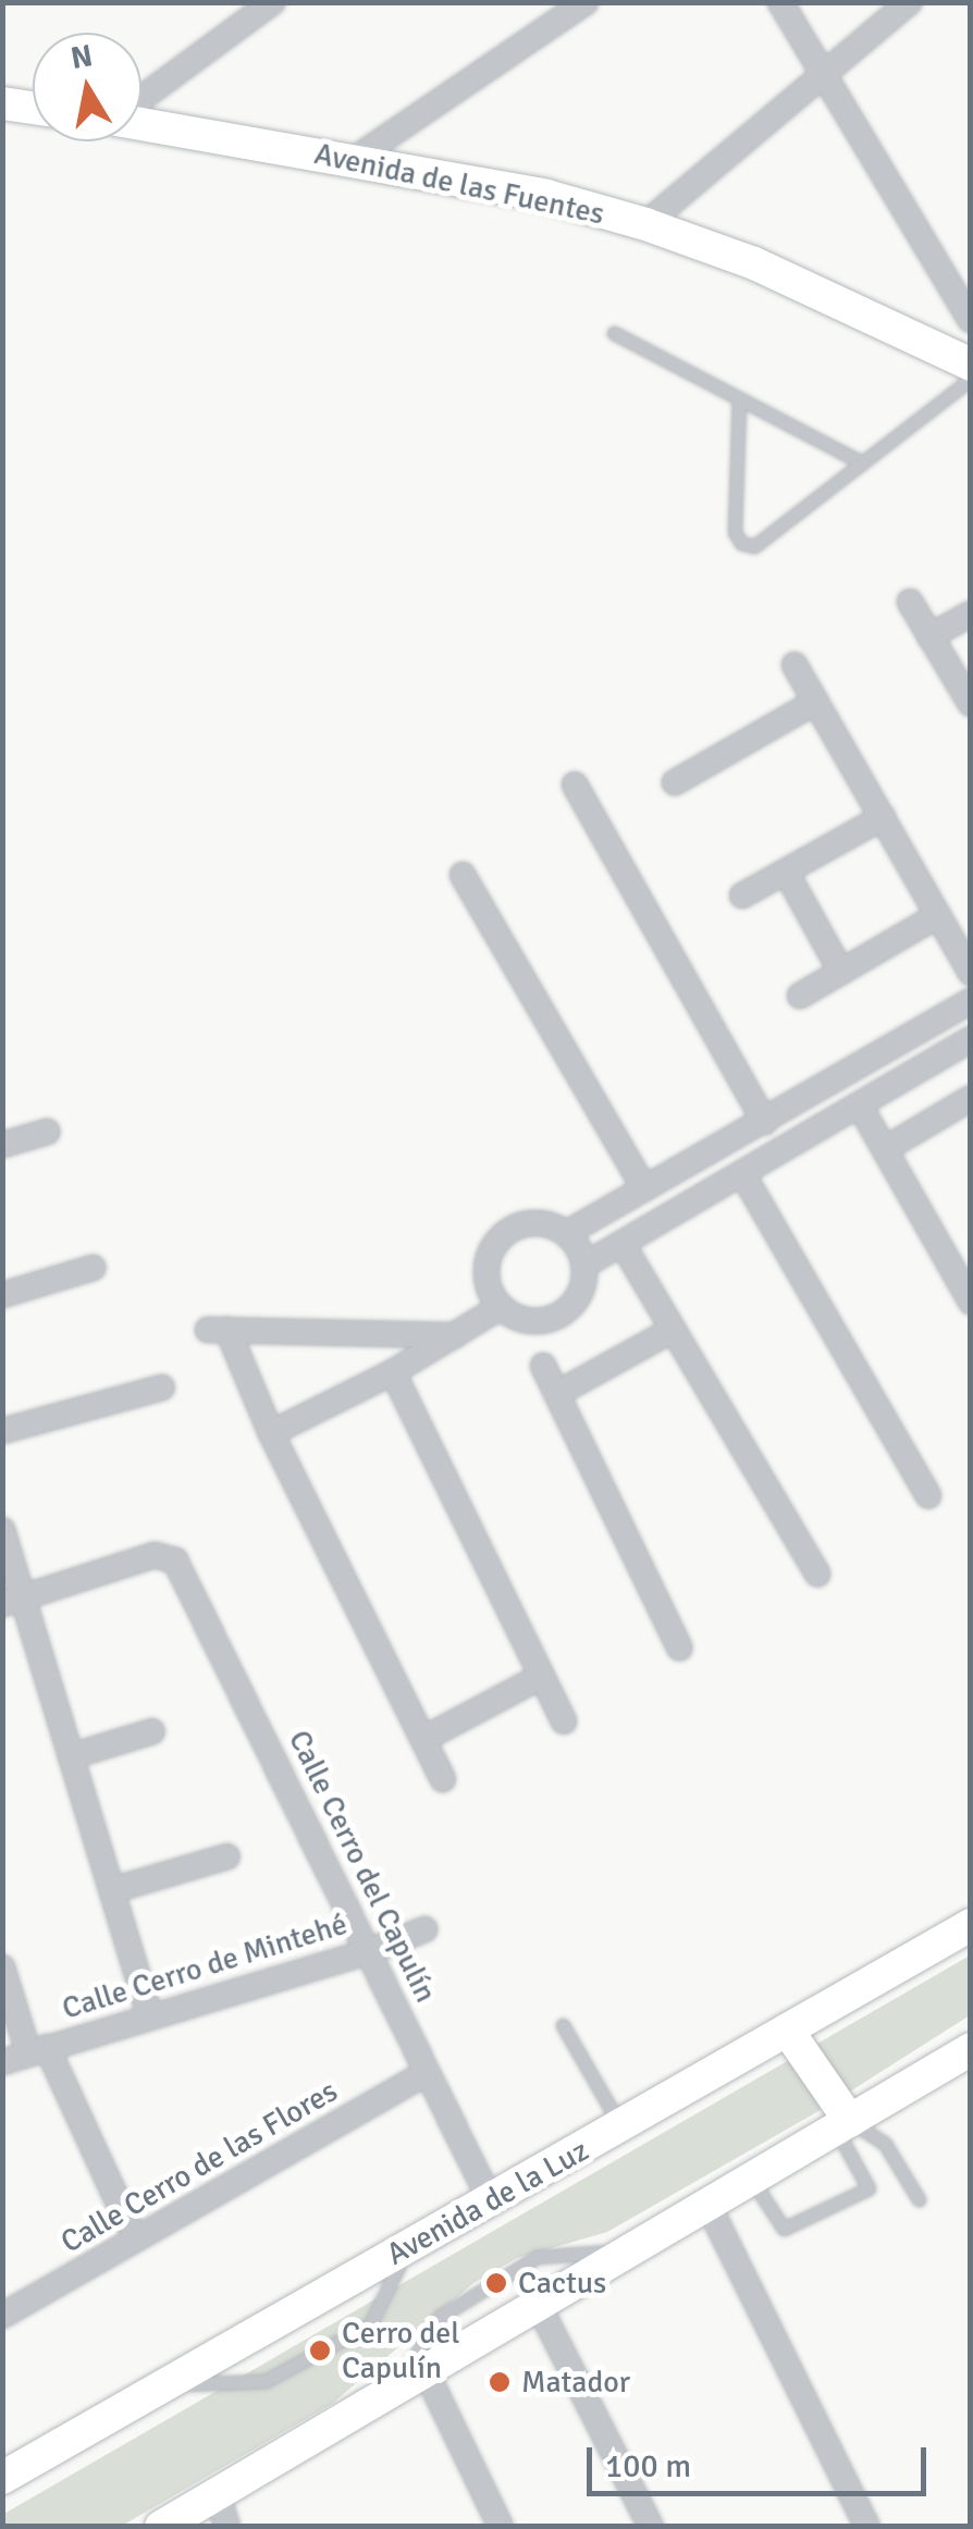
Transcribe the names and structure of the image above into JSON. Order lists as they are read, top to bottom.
{
  "streets": {
    "main road": ["Avenida de las Fuentes", "Avenida de la Luz"],
    "street": ["Calle Cerro del Capulín", "Calle Cerro de Mintehé", "Calle Cerro de las Flores"]
  },
  "crossings": [
    ["Calle Cerro del Capulín", "Calle Cerro de Mintehé"],
    ["Calle Cerro del Capulín", "Calle Cerro de las Flores"],
    ["Calle Cerro del Capulín", "Avenida de la Luz"]
  ],
  "places": ["Cactus", "Cerro del Capulín", "Matador"],
  "scale_bar": "100 m",
  "north": "top"
}
